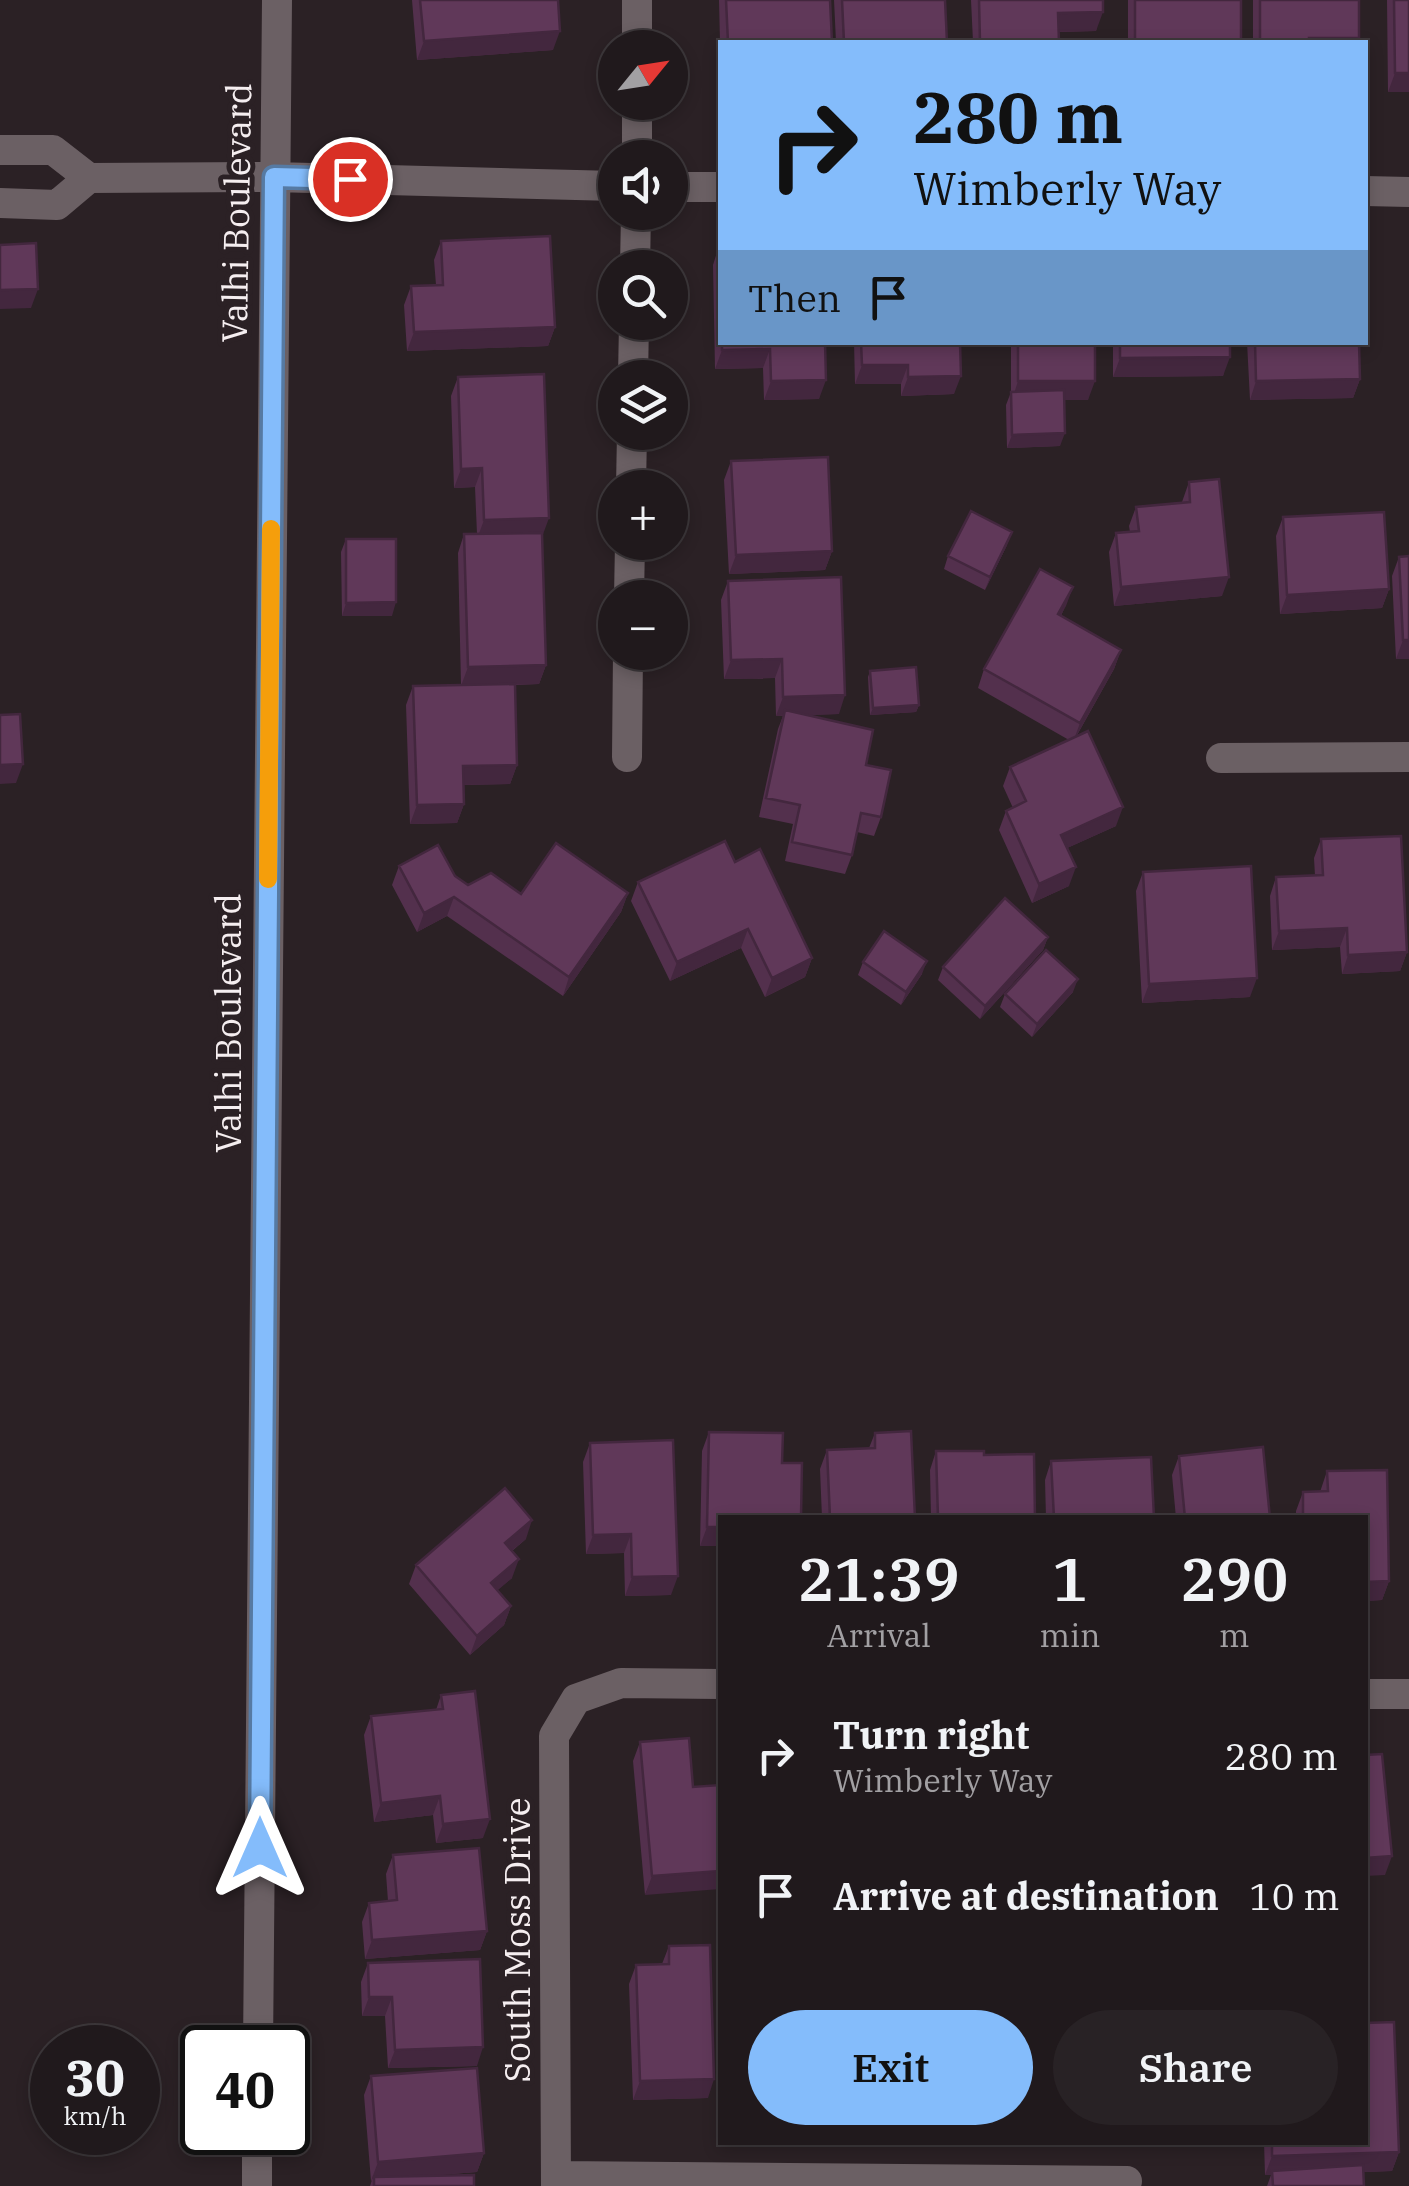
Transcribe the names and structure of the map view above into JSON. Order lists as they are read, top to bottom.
{
  "streets": {
    "street": ["Valhi Boulevard", "South Moss Drive"]
  },
  "north": "top right",
  "page": {
    "map_buttons": ["+", "−"],
    "turn": ["280 m", "Wimberly Way"],
    "then": "Then",
    "eta": [
      "21:39",
      "Arrival",
      "1",
      "min",
      "290",
      "m"
    ],
    "list": [
      {
        "name": "Turn right",
        "note": "Wimberly Way",
        "value": "280 m"
      },
      {
        "name": "Arrive at destination",
        "value": "10 m"
      }
    ],
    "buttons": ["Exit", "Share"],
    "speed": "30 km/h",
    "limit": "40"
  }
}
